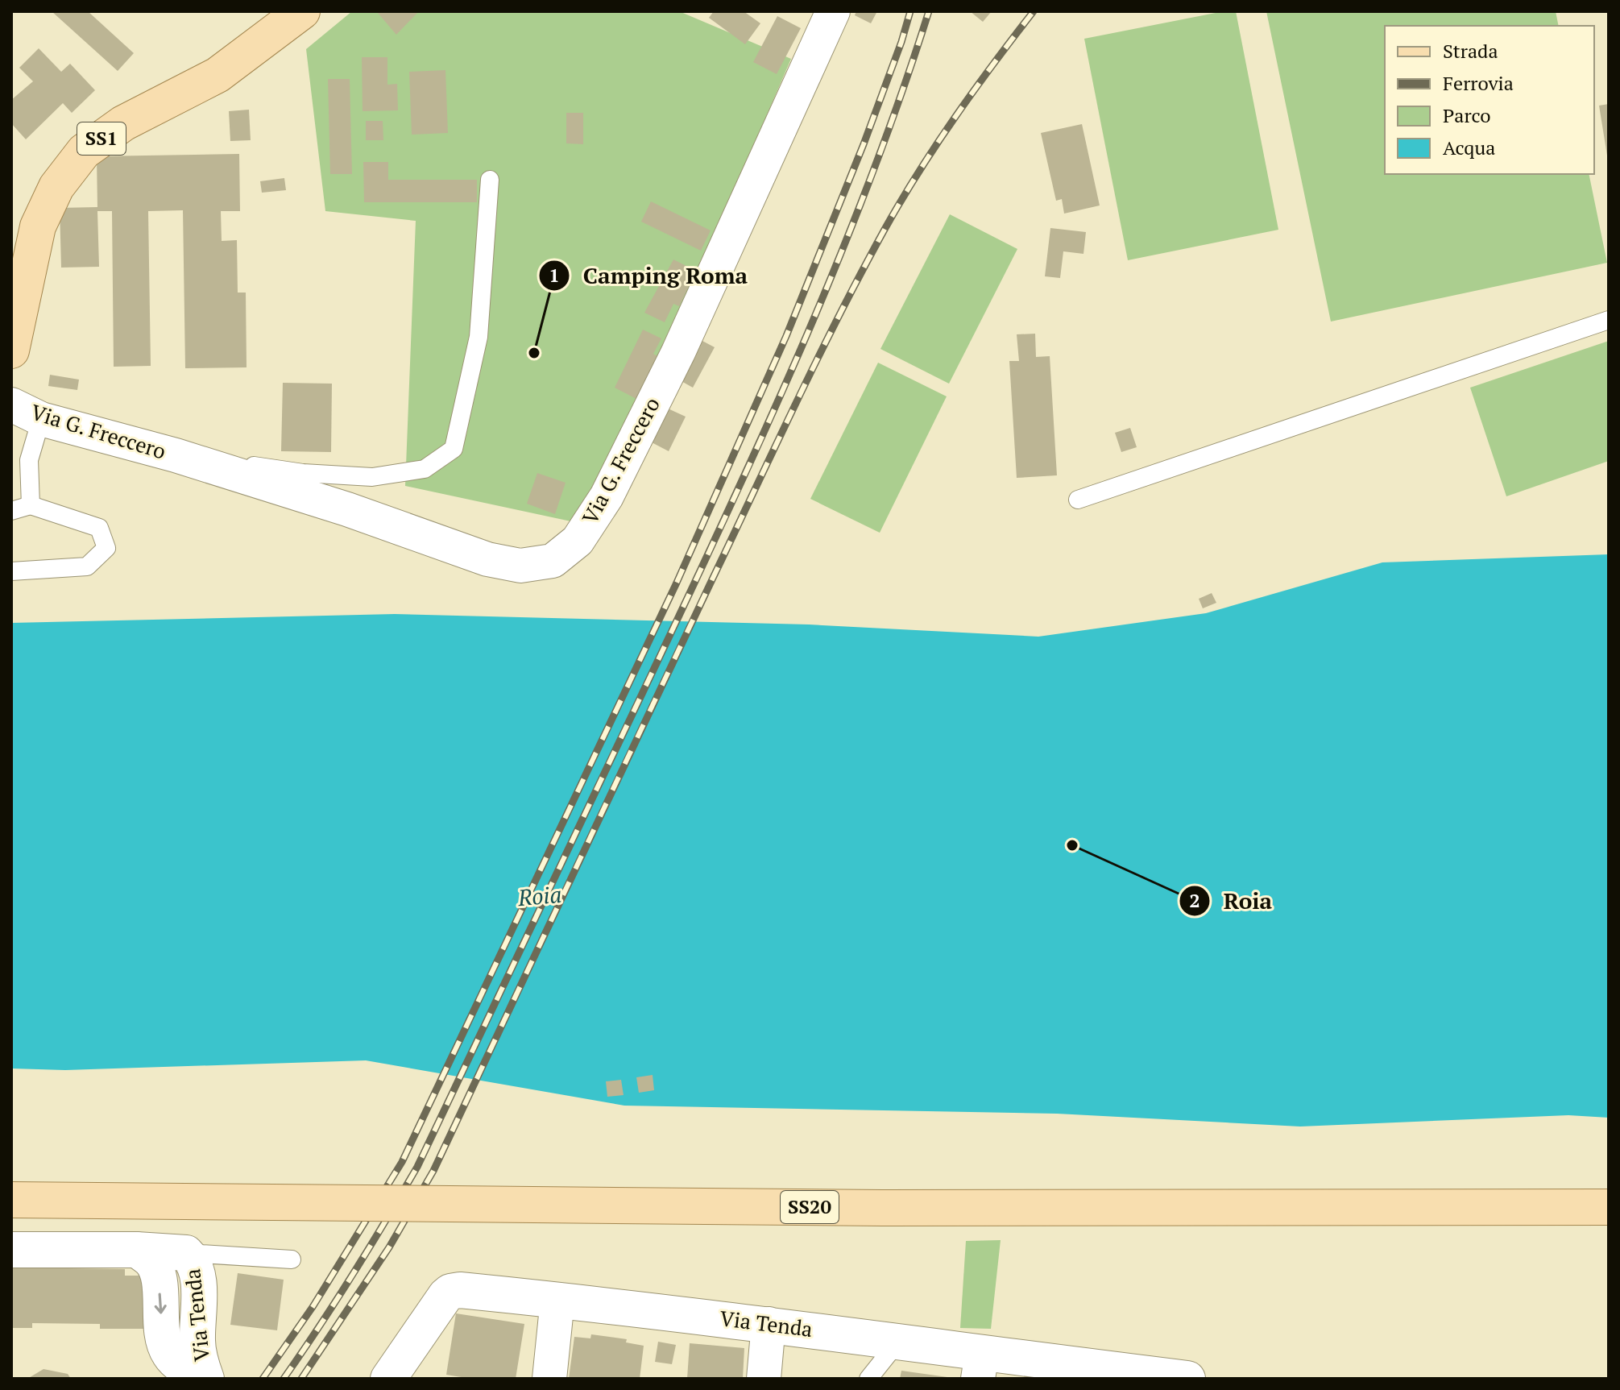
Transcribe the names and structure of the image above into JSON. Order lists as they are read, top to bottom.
{
  "streets": {
    "main road": ["SS1", "SS20", "Via Tenda"],
    "street": ["Via G. Freccero"]
  },
  "water": ["Roia"],
  "places": ["Camping Roma", "Roia"],
  "legend": [
    "Strada",
    "Ferrovia",
    "Parco",
    "Acqua"
  ]
}
